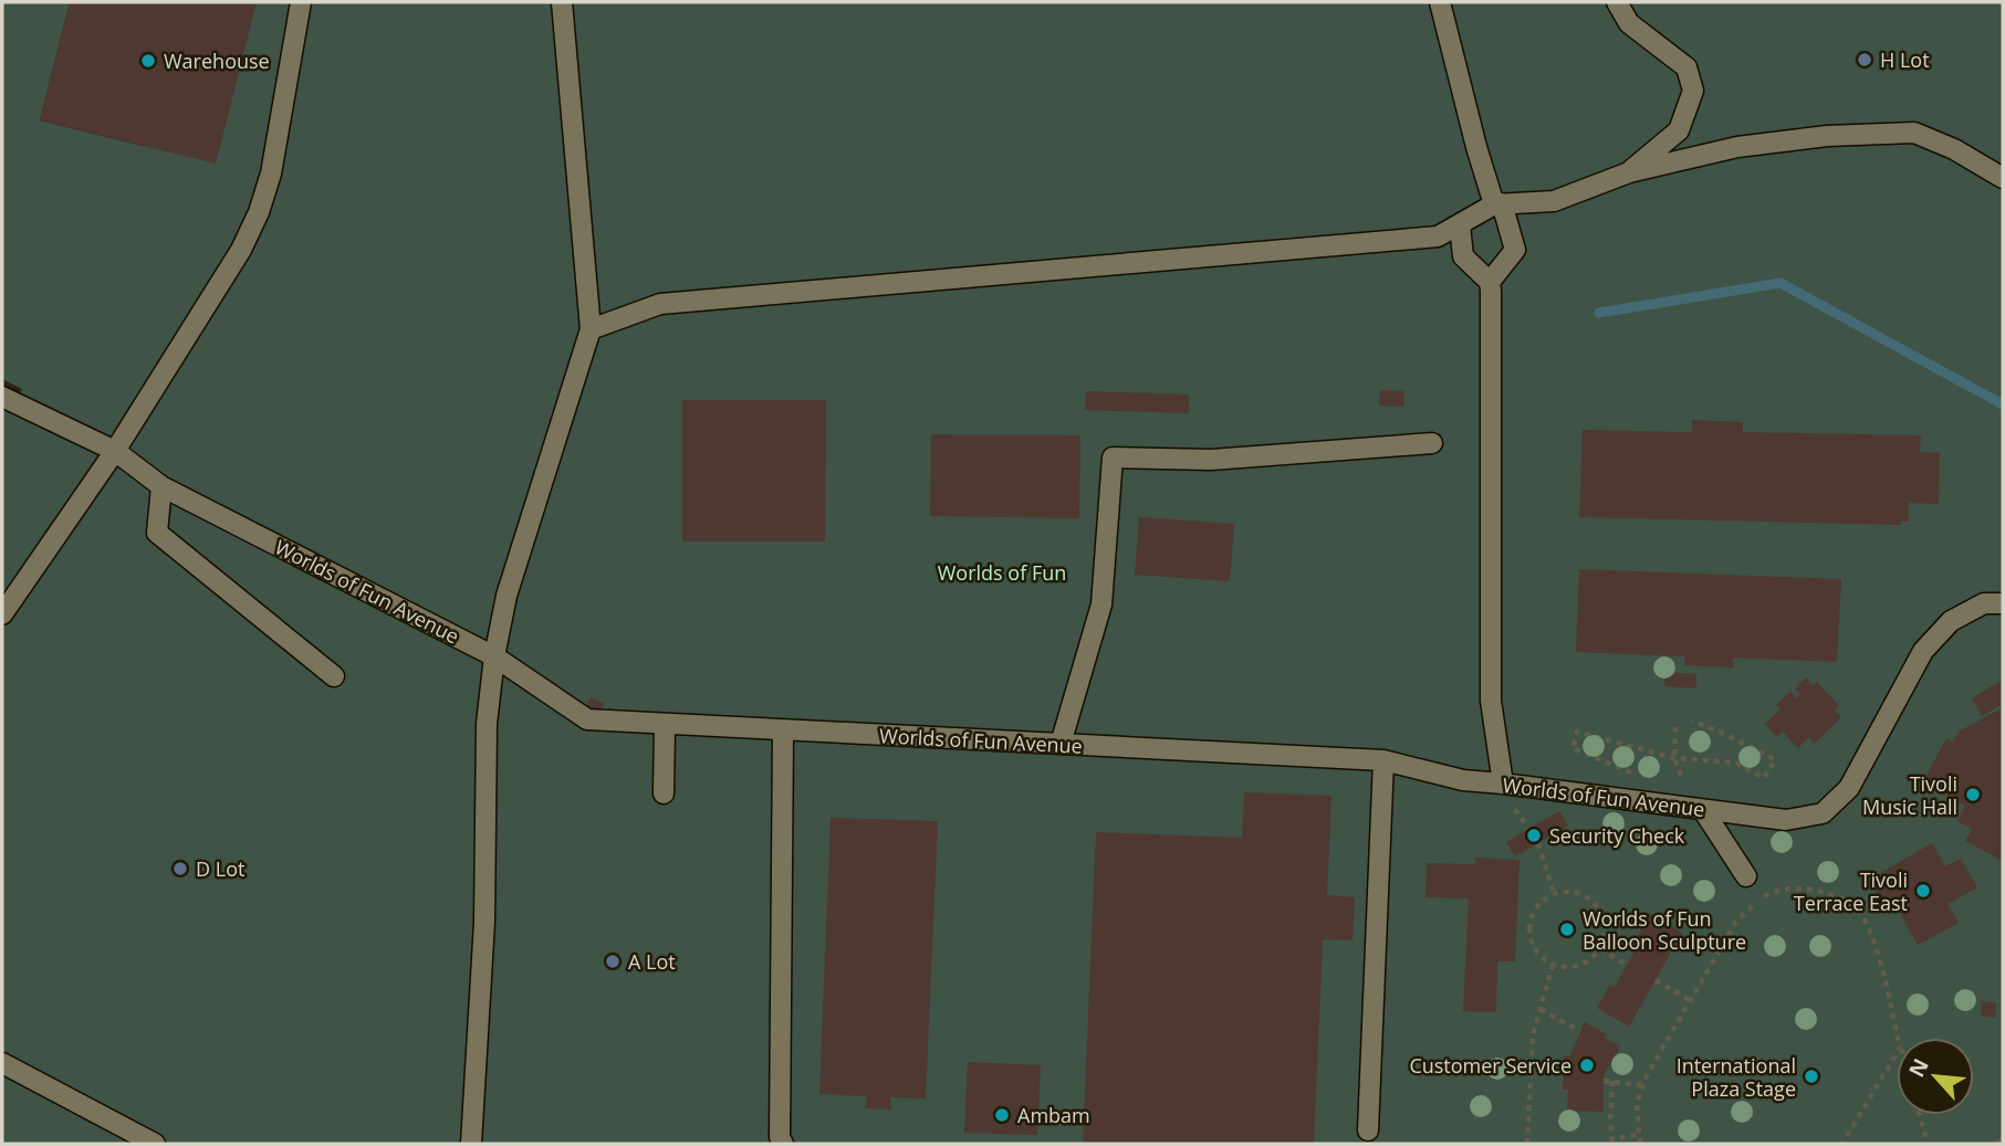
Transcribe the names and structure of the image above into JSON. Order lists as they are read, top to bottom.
{
  "streets": {
    "street": ["Worlds of Fun Avenue"]
  },
  "parks": ["Worlds of Fun"],
  "places": [
    "H Lot",
    "Warehouse",
    "Tivoli Music Hall",
    "Security Check",
    "D Lot",
    "Tivoli Terrace East",
    "Worlds of Fun Balloon Sculpture",
    "A Lot",
    "Customer Service",
    "International Plaza Stage",
    "Ambam"
  ],
  "north": "top left"
}
